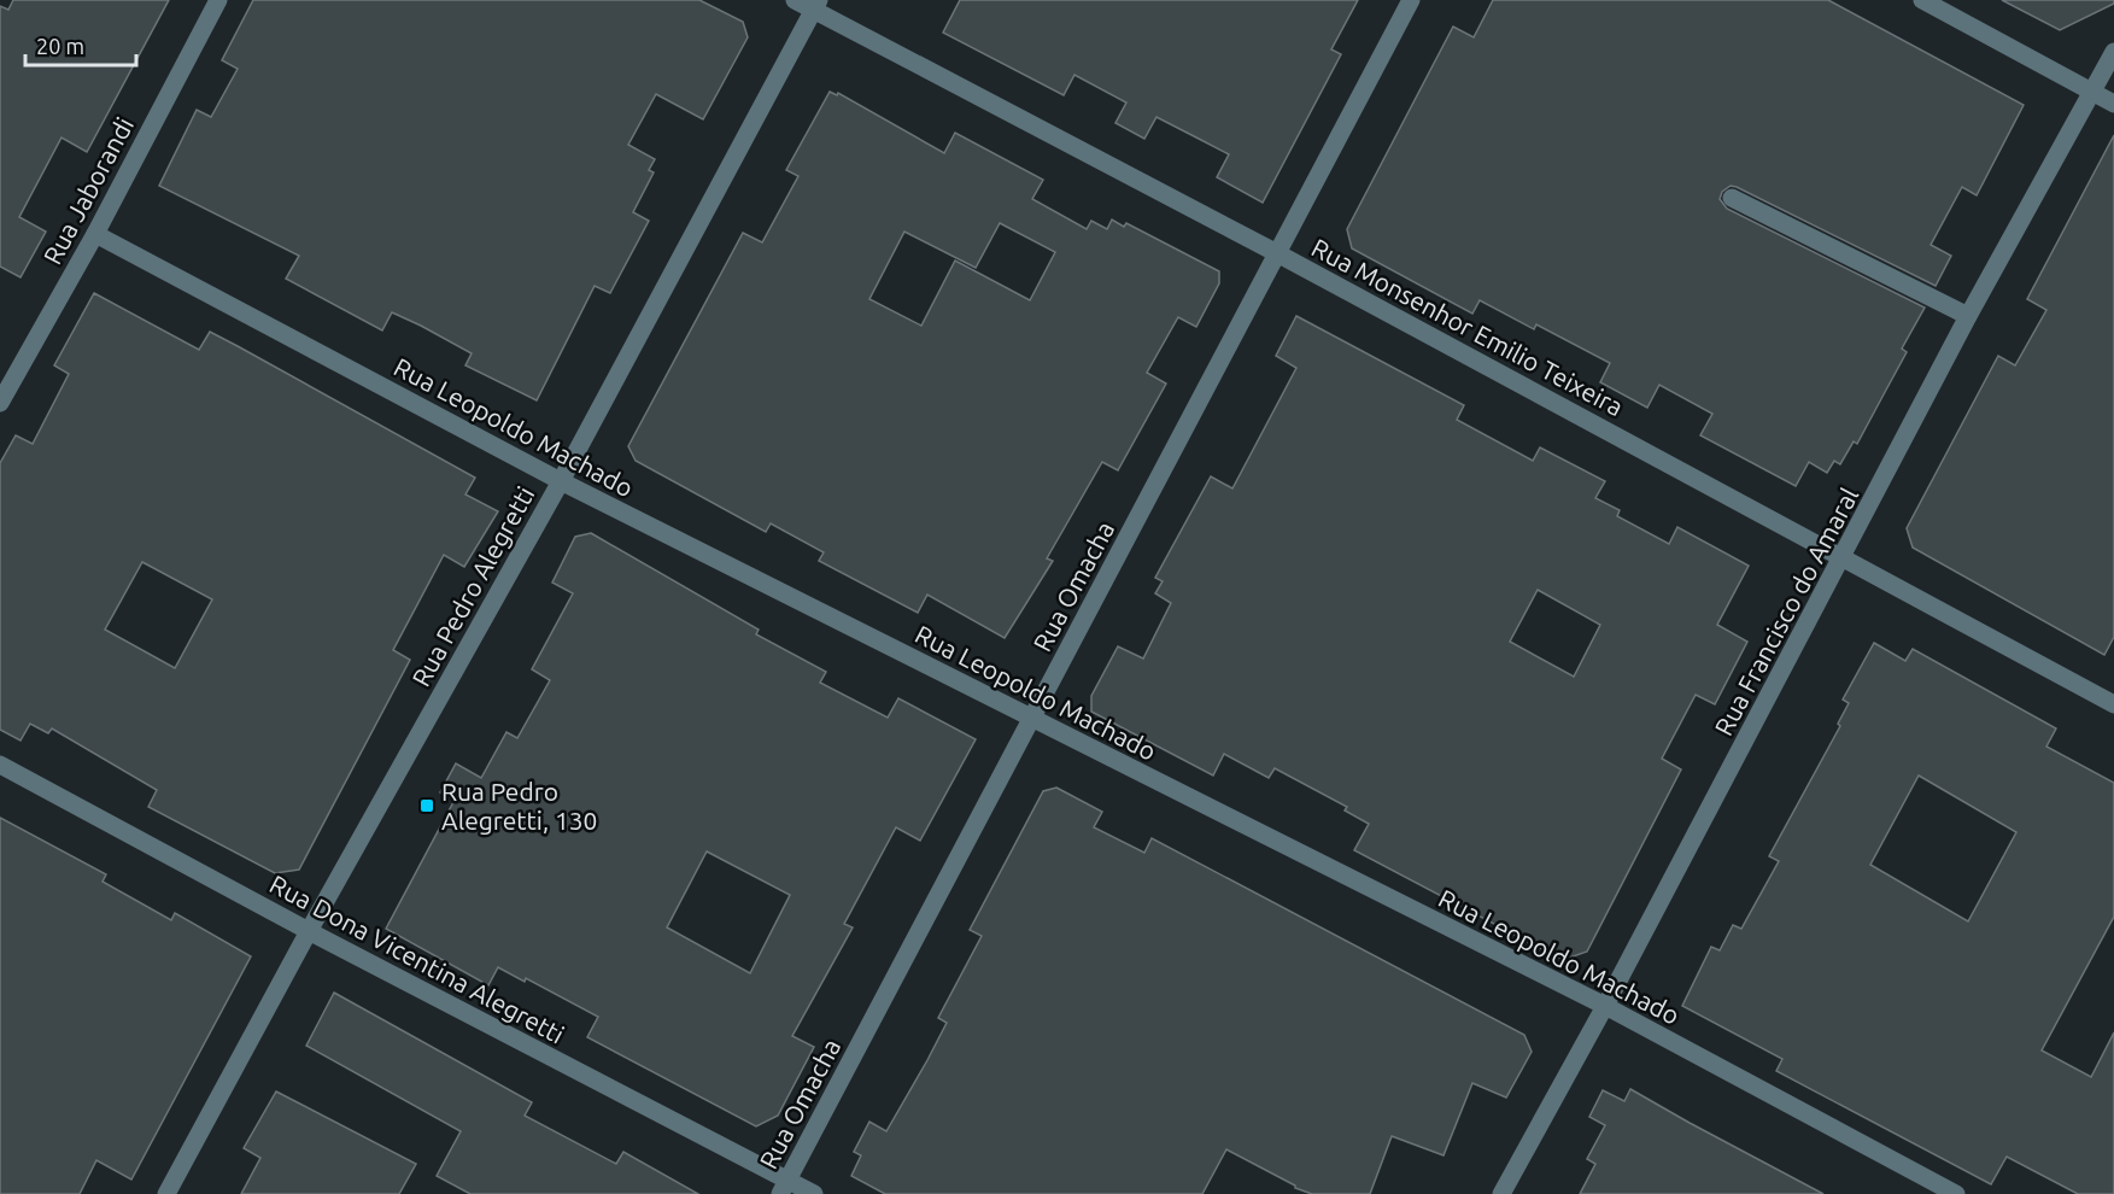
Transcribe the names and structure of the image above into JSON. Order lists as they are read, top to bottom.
{
  "streets": {
    "street": [
      "Rua Jaborandi",
      "Rua Monsenhor Emilio Teixeira",
      "Rua Leopoldo Machado",
      "Rua Pedro Alegretti",
      "Rua Omacha",
      "Rua Francisco do Amaral",
      "Rua Dona Vicentina Alegretti"
    ]
  },
  "crossings": [
    ["Rua Jaborandi", "Rua Leopoldo Machado"],
    ["Rua Monsenhor Emilio Teixeira", "Rua Pedro Alegretti"],
    ["Rua Monsenhor Emilio Teixeira", "Rua Omacha"],
    ["Rua Monsenhor Emilio Teixeira", "Rua Francisco do Amaral"],
    ["Rua Leopoldo Machado", "Rua Pedro Alegretti"],
    ["Rua Leopoldo Machado", "Rua Omacha"],
    ["Rua Leopoldo Machado", "Rua Francisco do Amaral"],
    ["Rua Pedro Alegretti", "Rua Dona Vicentina Alegretti"],
    ["Rua Omacha", "Rua Dona Vicentina Alegretti"]
  ],
  "places": {
    "transit": ["Rua Pedro Alegretti, 130"]
  },
  "scale_bar": "20 m"
}
